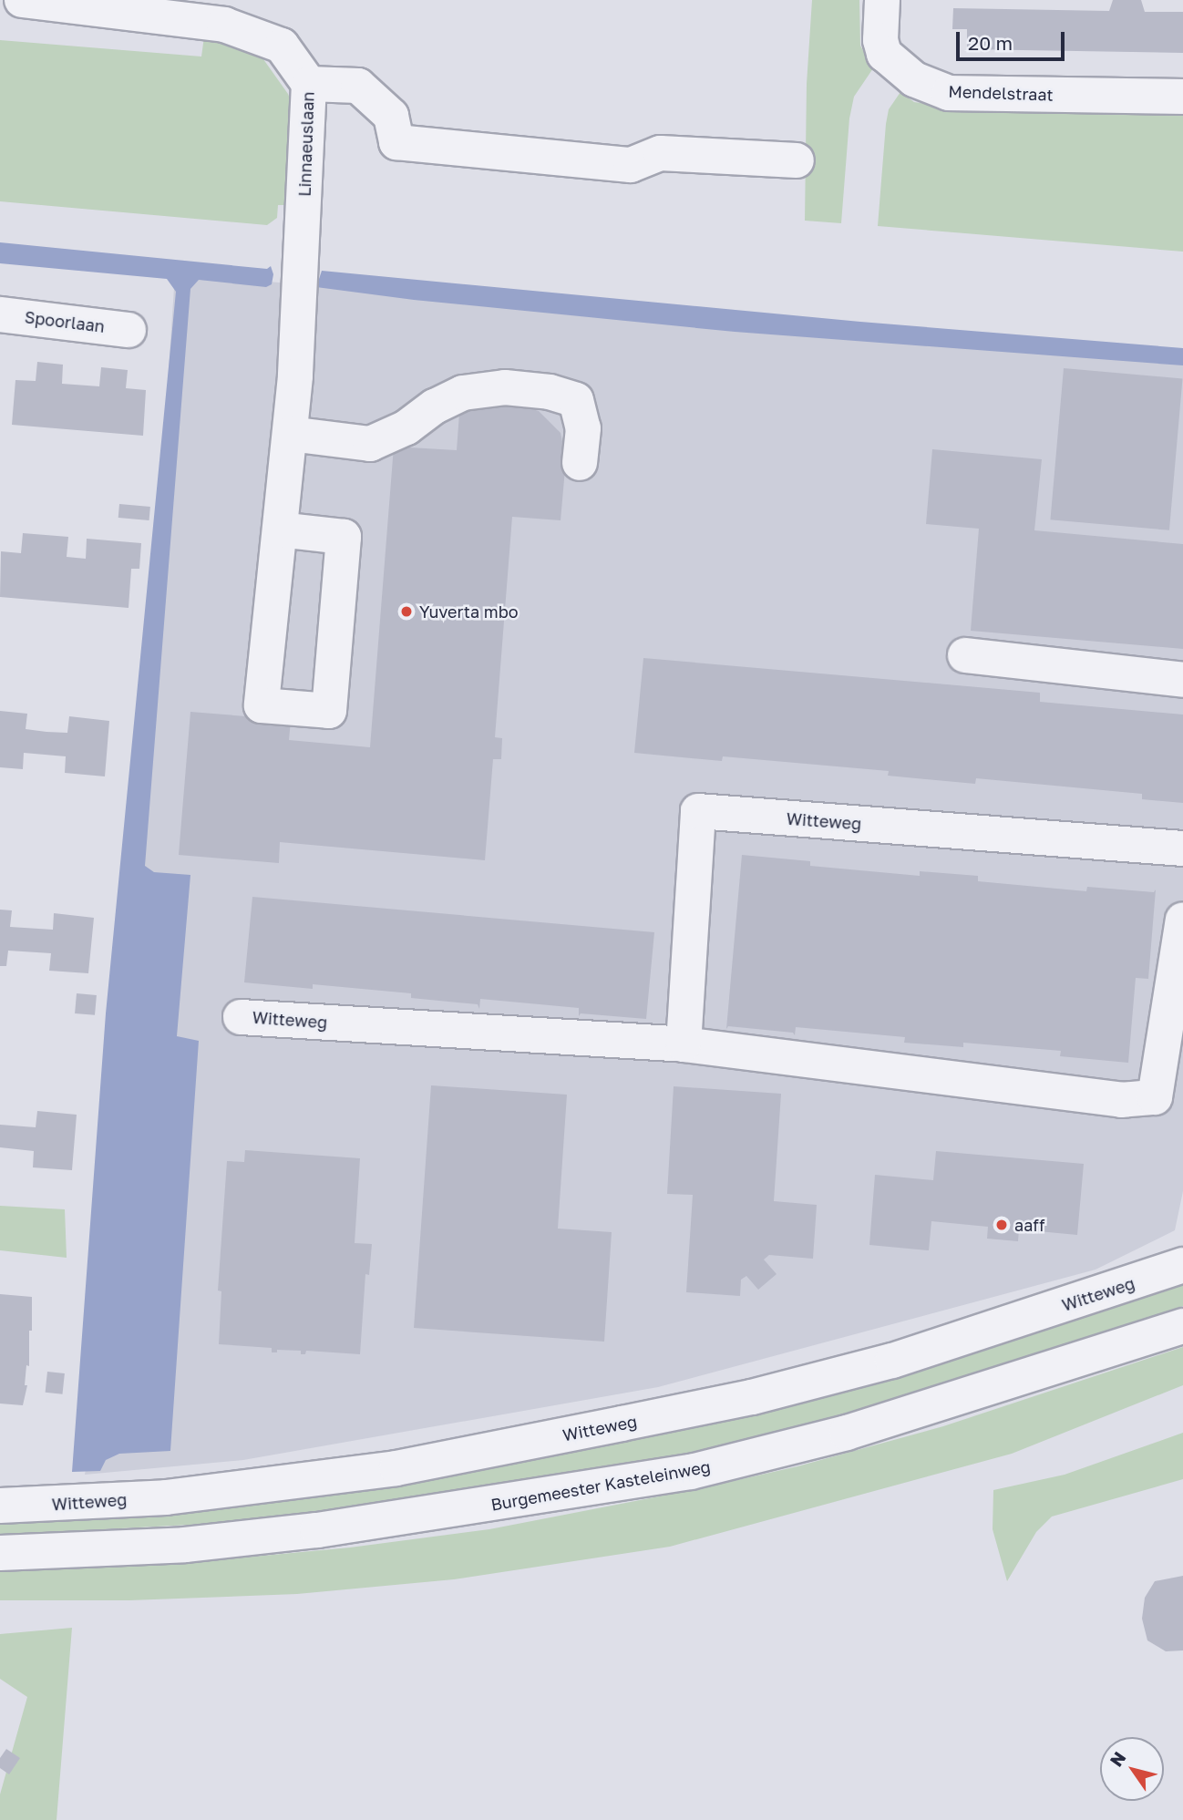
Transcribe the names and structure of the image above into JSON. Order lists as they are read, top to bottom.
{
  "streets": {
    "street": [
      "Mendelstraat",
      "Linnaeuslaan",
      "Spoorlaan",
      "Witteweg",
      "Burgemeester Kasteleinweg"
    ]
  },
  "places": ["Yuverta mbo", "aaff"],
  "scale_bar": "20 m",
  "north": "top left"
}
